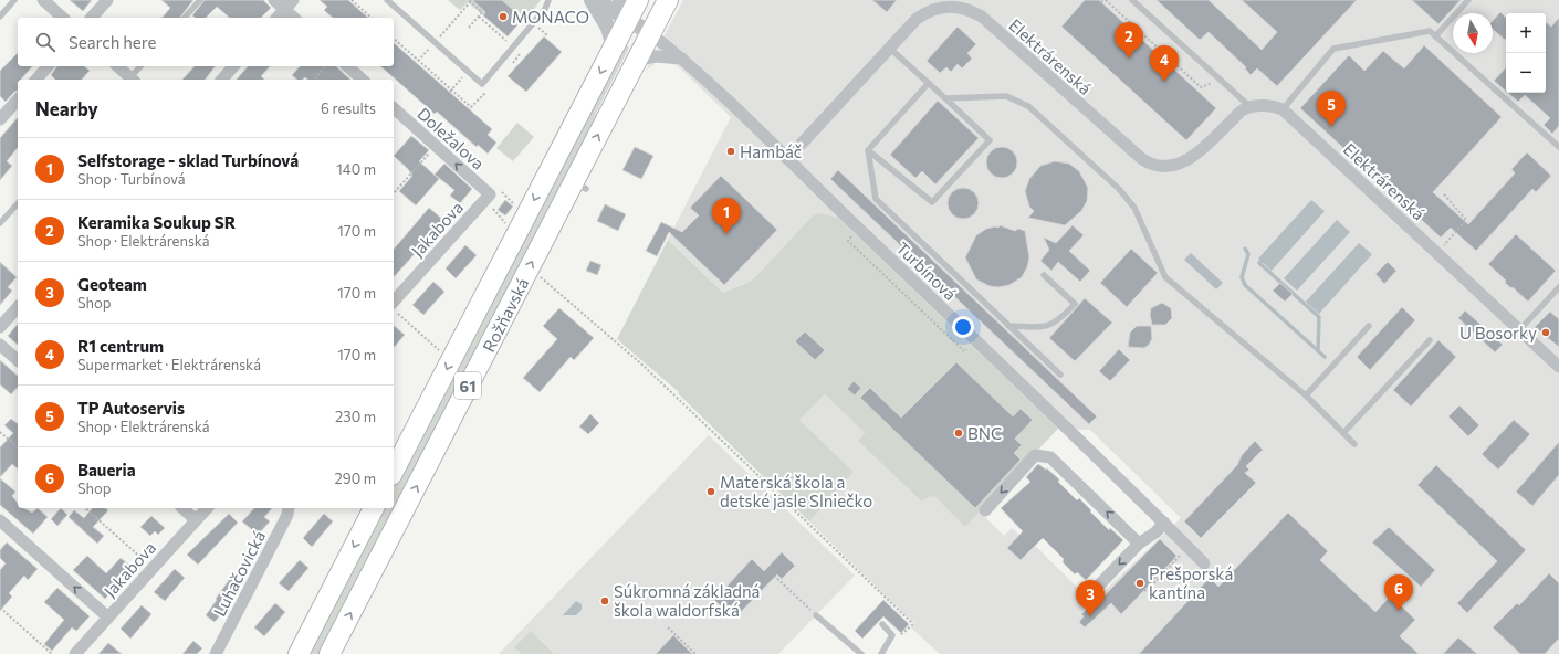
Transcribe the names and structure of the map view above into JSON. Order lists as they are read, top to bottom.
{
  "streets": {
    "main road": ["Rožňavská", "61"],
    "street": [
      "Elektrárenská",
      "Doležalova",
      "Jakabova",
      "Turbínová",
      "Luhačovická"
    ]
  },
  "crossings": [
    ["Elektrárenská", "Turbínová"],
    ["Doležalova", "Jakabova"],
    ["Turbínová", "Rožňavská"]
  ],
  "one_way": ["Doležalova"],
  "places": [
    "MONACO",
    "Hambáč",
    "U Bosorky",
    "BNC",
    "Materská škola a detské jasle Slniečko",
    "Prešporská kantína",
    "Súkromná základná škola waldorfská"
  ],
  "north": "bottom",
  "page": {
    "map_buttons": ["+", "−"],
    "search": "Search here",
    "pins": [
      "2",
      "4",
      "5",
      "1",
      "6",
      "3"
    ],
    "heading": ["Nearby", "6 results"],
    "list": [
      {
        "mark": "1",
        "name": "Selfstorage - sklad Turbínová",
        "note": "Shop · Turbínová",
        "value": "140 m"
      },
      {
        "mark": "2",
        "name": "Keramika Soukup SR",
        "note": "Shop · Elektrárenská",
        "value": "170 m"
      },
      {
        "mark": "3",
        "name": "Geoteam",
        "note": "Shop",
        "value": "170 m"
      },
      {
        "mark": "4",
        "name": "R1 centrum",
        "note": "Supermarket · Elektrárenská",
        "value": "170 m"
      },
      {
        "mark": "5",
        "name": "TP Autoservis",
        "note": "Shop · Elektrárenská",
        "value": "230 m"
      },
      {
        "mark": "6",
        "name": "Baueria",
        "note": "Shop",
        "value": "290 m"
      }
    ]
  }
}
